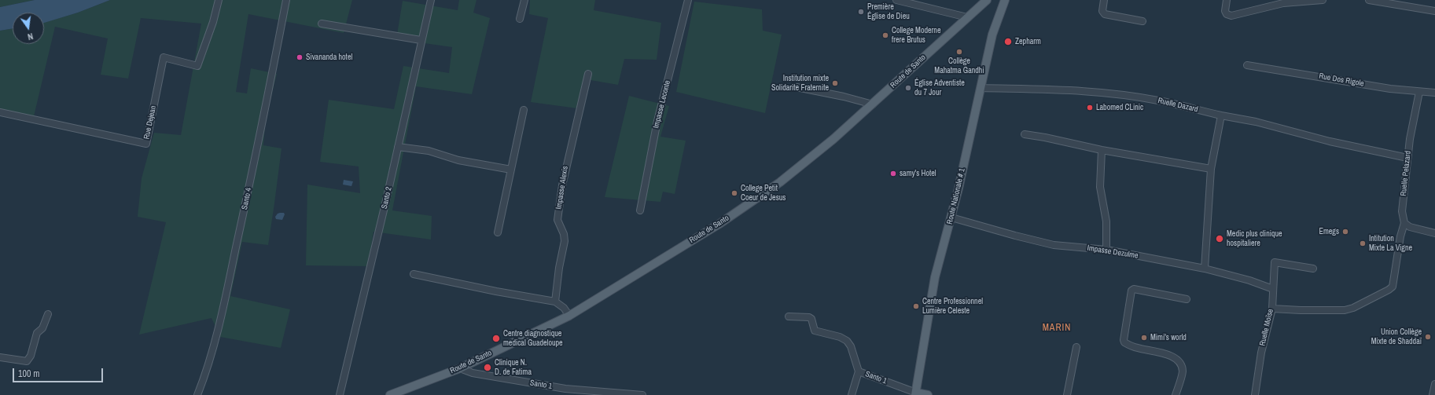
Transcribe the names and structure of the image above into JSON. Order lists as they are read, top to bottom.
{
  "streets": {
    "main road": ["Route de Santo", "Route Nationale # 1"],
    "street": [
      "Rue Dos Rigole",
      "Impasse Leconte",
      "Ruelle Dazard",
      "Rue Dejean",
      "Ruelle Pelazard",
      "Impasse Alexis",
      "Santo 2",
      "Santo 4",
      "Impasse Dezulme",
      "Ruelle Moïse",
      "Santo 1"
    ]
  },
  "crossings": [
    ["Route de Santo", "Santo 1"],
    ["Rue Dos Rigole", "Ruelle Pelazard"],
    ["Ruelle Dazard", "Ruelle Pelazard"],
    ["Ruelle Dazard", "Route Nationale # 1"],
    ["Route Nationale # 1", "Impasse Dezulme"],
    ["Route Nationale # 1", "Santo 1"],
    ["Impasse Dezulme", "Ruelle Moïse"]
  ],
  "districts": ["MARIN"],
  "places": [
    "Première Église de Dieu",
    "College Moderne frere Brutus",
    "Zepharm",
    "Collège Mahatma Gandhi",
    "Sivananda hotel",
    "Institution mixte Solidarite Fraternite",
    "Église Adventiste du 7 Jour",
    "Labomed CLinic",
    "samy's Hotel",
    "College Petit Coeur de Jesus",
    "Emegs",
    "Medic plus clinique hospitaliere",
    "Intitution Mixte La Vigne",
    "Centre Professionnel Lumière Celeste",
    "Union Collège Mixte de Shaddaï",
    "Mimi's world",
    "Centre diagnostique medical Guadeloupe",
    "Clinique N. D. de Fatima"
  ],
  "scale_bar": "100 m",
  "north": "bottom"
}
